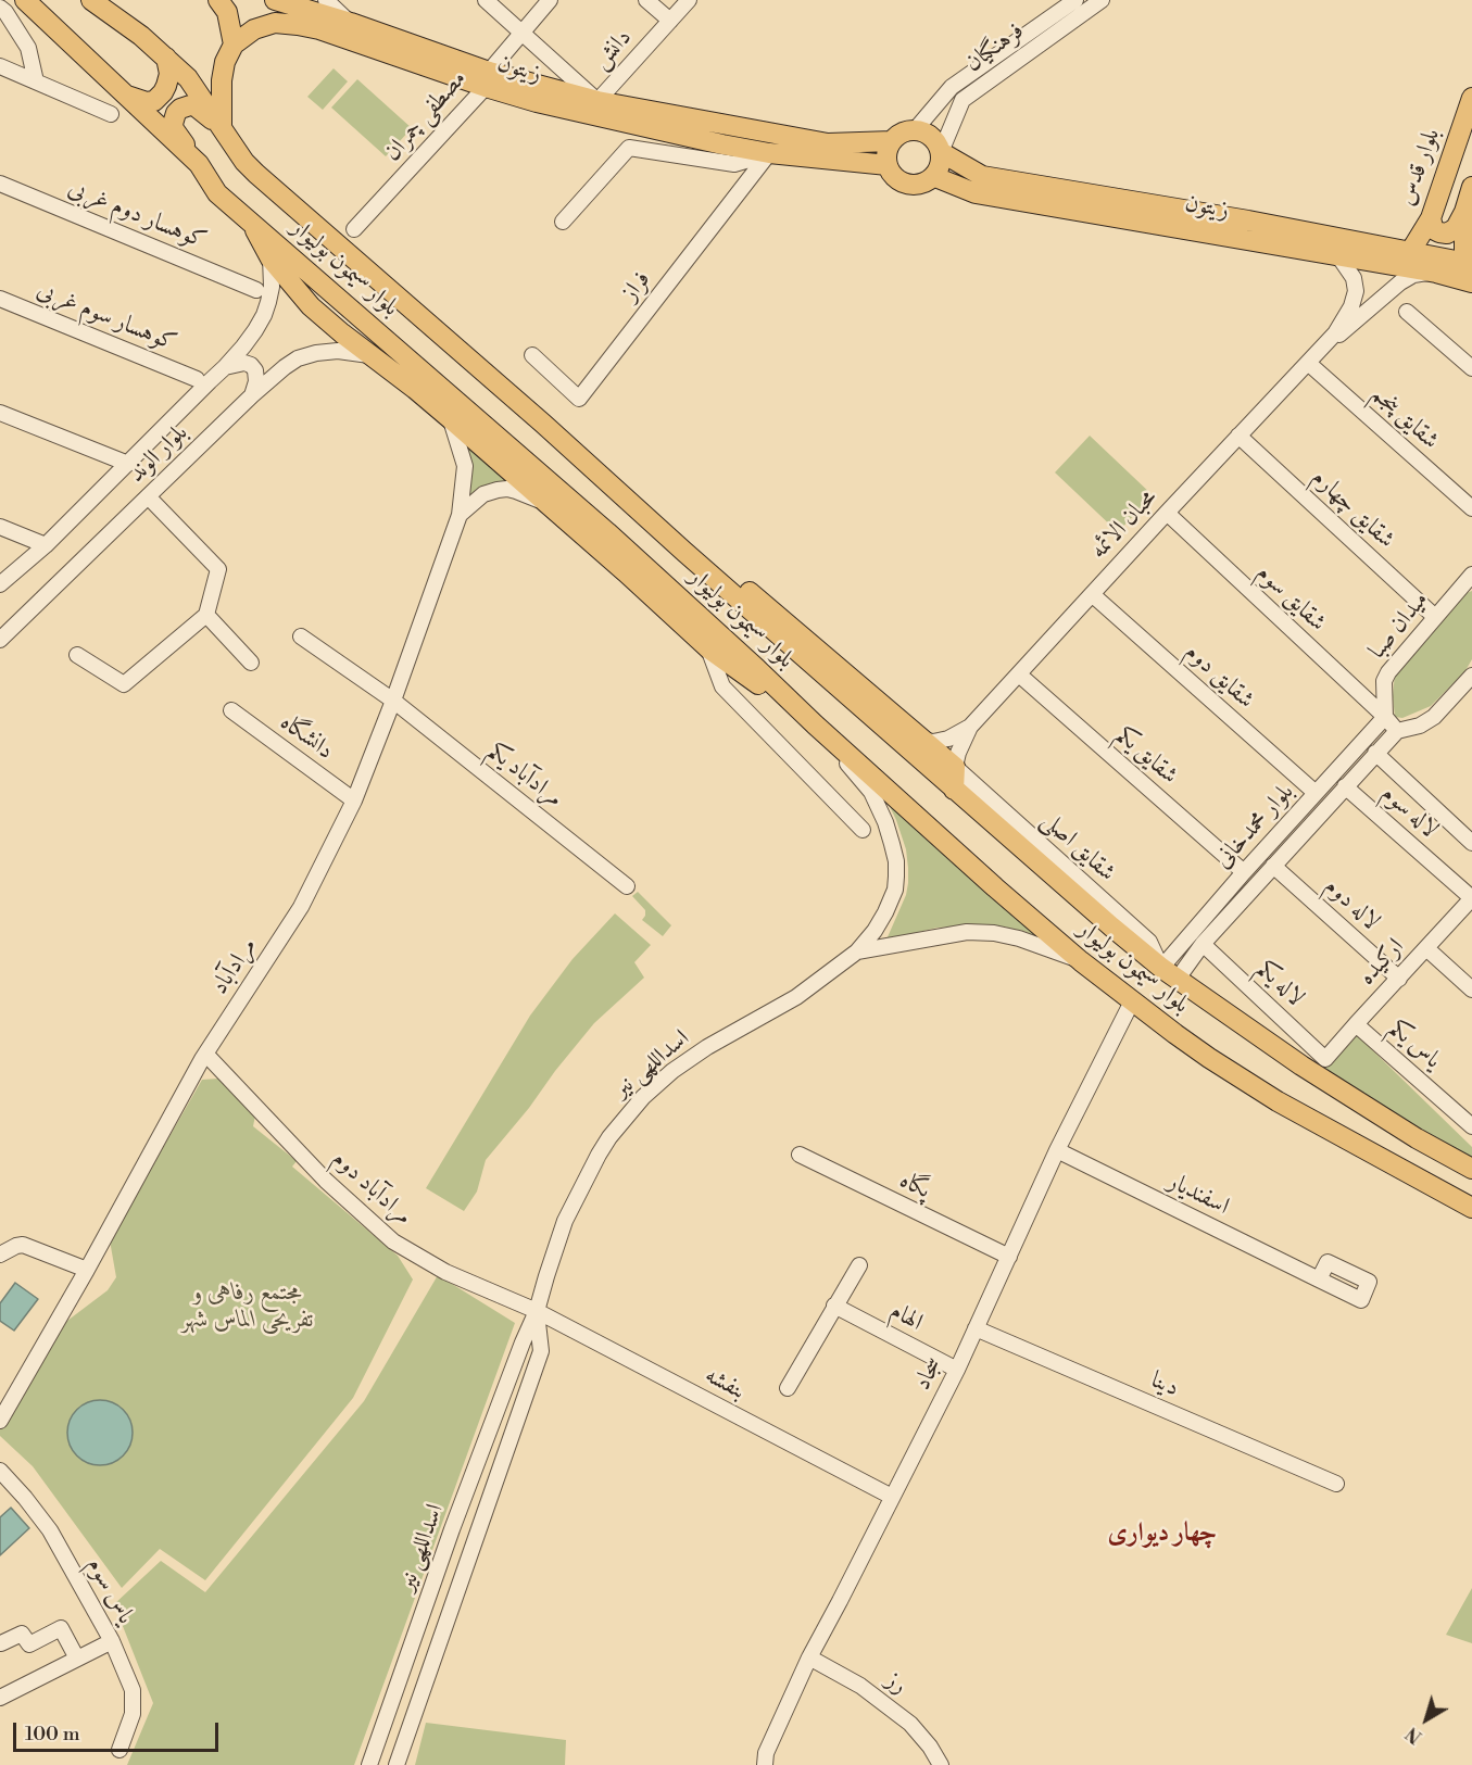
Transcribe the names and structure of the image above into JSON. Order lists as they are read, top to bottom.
{
  "streets": {
    "main road": ["زیتون", "بلوار قدس", "بلوار سیمون بولیوار"],
    "street": [
      "فرهنگیان",
      "دانش",
      "مصطفی چمران",
      "کوهسار دوم غربی",
      "فراز",
      "کوهسار سوم غربی",
      "شقایق پنجم",
      "بلوار الوند",
      "شقایق چهارم",
      "محبان الائمه",
      "شقایق سوم",
      "میدان صبا",
      "شقایق دوم",
      "دانشگاه",
      "شقایق یکم",
      "مرادآباد یکم",
      "لاله سوم",
      "بلوار محمدخانی",
      "شقایق اصلی",
      "لاله دوم",
      "ارکیده",
      "مرادآباد",
      "لاله یکم",
      "یاس یکم",
      "اسداللهی نیر",
      "پگاه",
      "مرادآباد دوم",
      "اسفندیار",
      "الهام",
      "سجاد",
      "بنفشه",
      "دینا",
      "یاس سوم",
      "رز"
    ]
  },
  "crossings": [
    ["فرهنگیان", "زیتون"],
    ["دانش", "زیتون"],
    ["زیتون", "مصطفی چمران"],
    ["زیتون", "بلوار قدس"],
    ["زیتون", "فراز"],
    ["بلوار سیمون بولیوار", "بلوار محمدخانی"],
    ["بلوار سیمون بولیوار", "شقایق اصلی"],
    ["بلوار سیمون بولیوار", "اسداللهی نیر"],
    ["بلوار سیمون بولیوار", "سجاد"],
    ["شقایق پنجم", "محبان الائمه"],
    ["شقایق چهارم", "محبان الائمه"],
    ["شقایق چهارم", "میدان صبا"],
    ["محبان الائمه", "شقایق سوم"],
    ["محبان الائمه", "شقایق دوم"],
    ["محبان الائمه", "شقایق یکم"],
    ["محبان الائمه", "شقایق اصلی"],
    ["شقایق سوم", "میدان صبا"],
    ["شقایق سوم", "بلوار محمدخانی"],
    ["میدان صبا", "بلوار محمدخانی"],
    ["شقایق دوم", "بلوار محمدخانی"],
    ["دانشگاه", "مرادآباد"],
    ["شقایق یکم", "بلوار محمدخانی"],
    ["مرادآباد یکم", "مرادآباد"],
    ["لاله سوم", "بلوار محمدخانی"],
    ["لاله سوم", "ارکیده"],
    ["بلوار محمدخانی", "شقایق اصلی"],
    ["بلوار محمدخانی", "لاله دوم"],
    ["بلوار محمدخانی", "لاله یکم"],
    ["لاله دوم", "ارکیده"],
    ["ارکیده", "لاله یکم"],
    ["ارکیده", "یاس یکم"],
    ["مرادآباد", "مرادآباد دوم"],
    ["اسداللهی نیر", "مرادآباد دوم"],
    ["اسداللهی نیر", "بنفشه"],
    ["پگاه", "سجاد"],
    ["مرادآباد دوم", "بنفشه"],
    ["اسفندیار", "سجاد"],
    ["الهام", "سجاد"],
    ["سجاد", "بنفشه"],
    ["سجاد", "دینا"],
    ["سجاد", "رز"]
  ],
  "districts": ["چهار دیواری"],
  "parks": ["مجتمع رفاهی و تفریحی الماس شهر"],
  "scale_bar": "100 m",
  "north": "bottom left"
}
